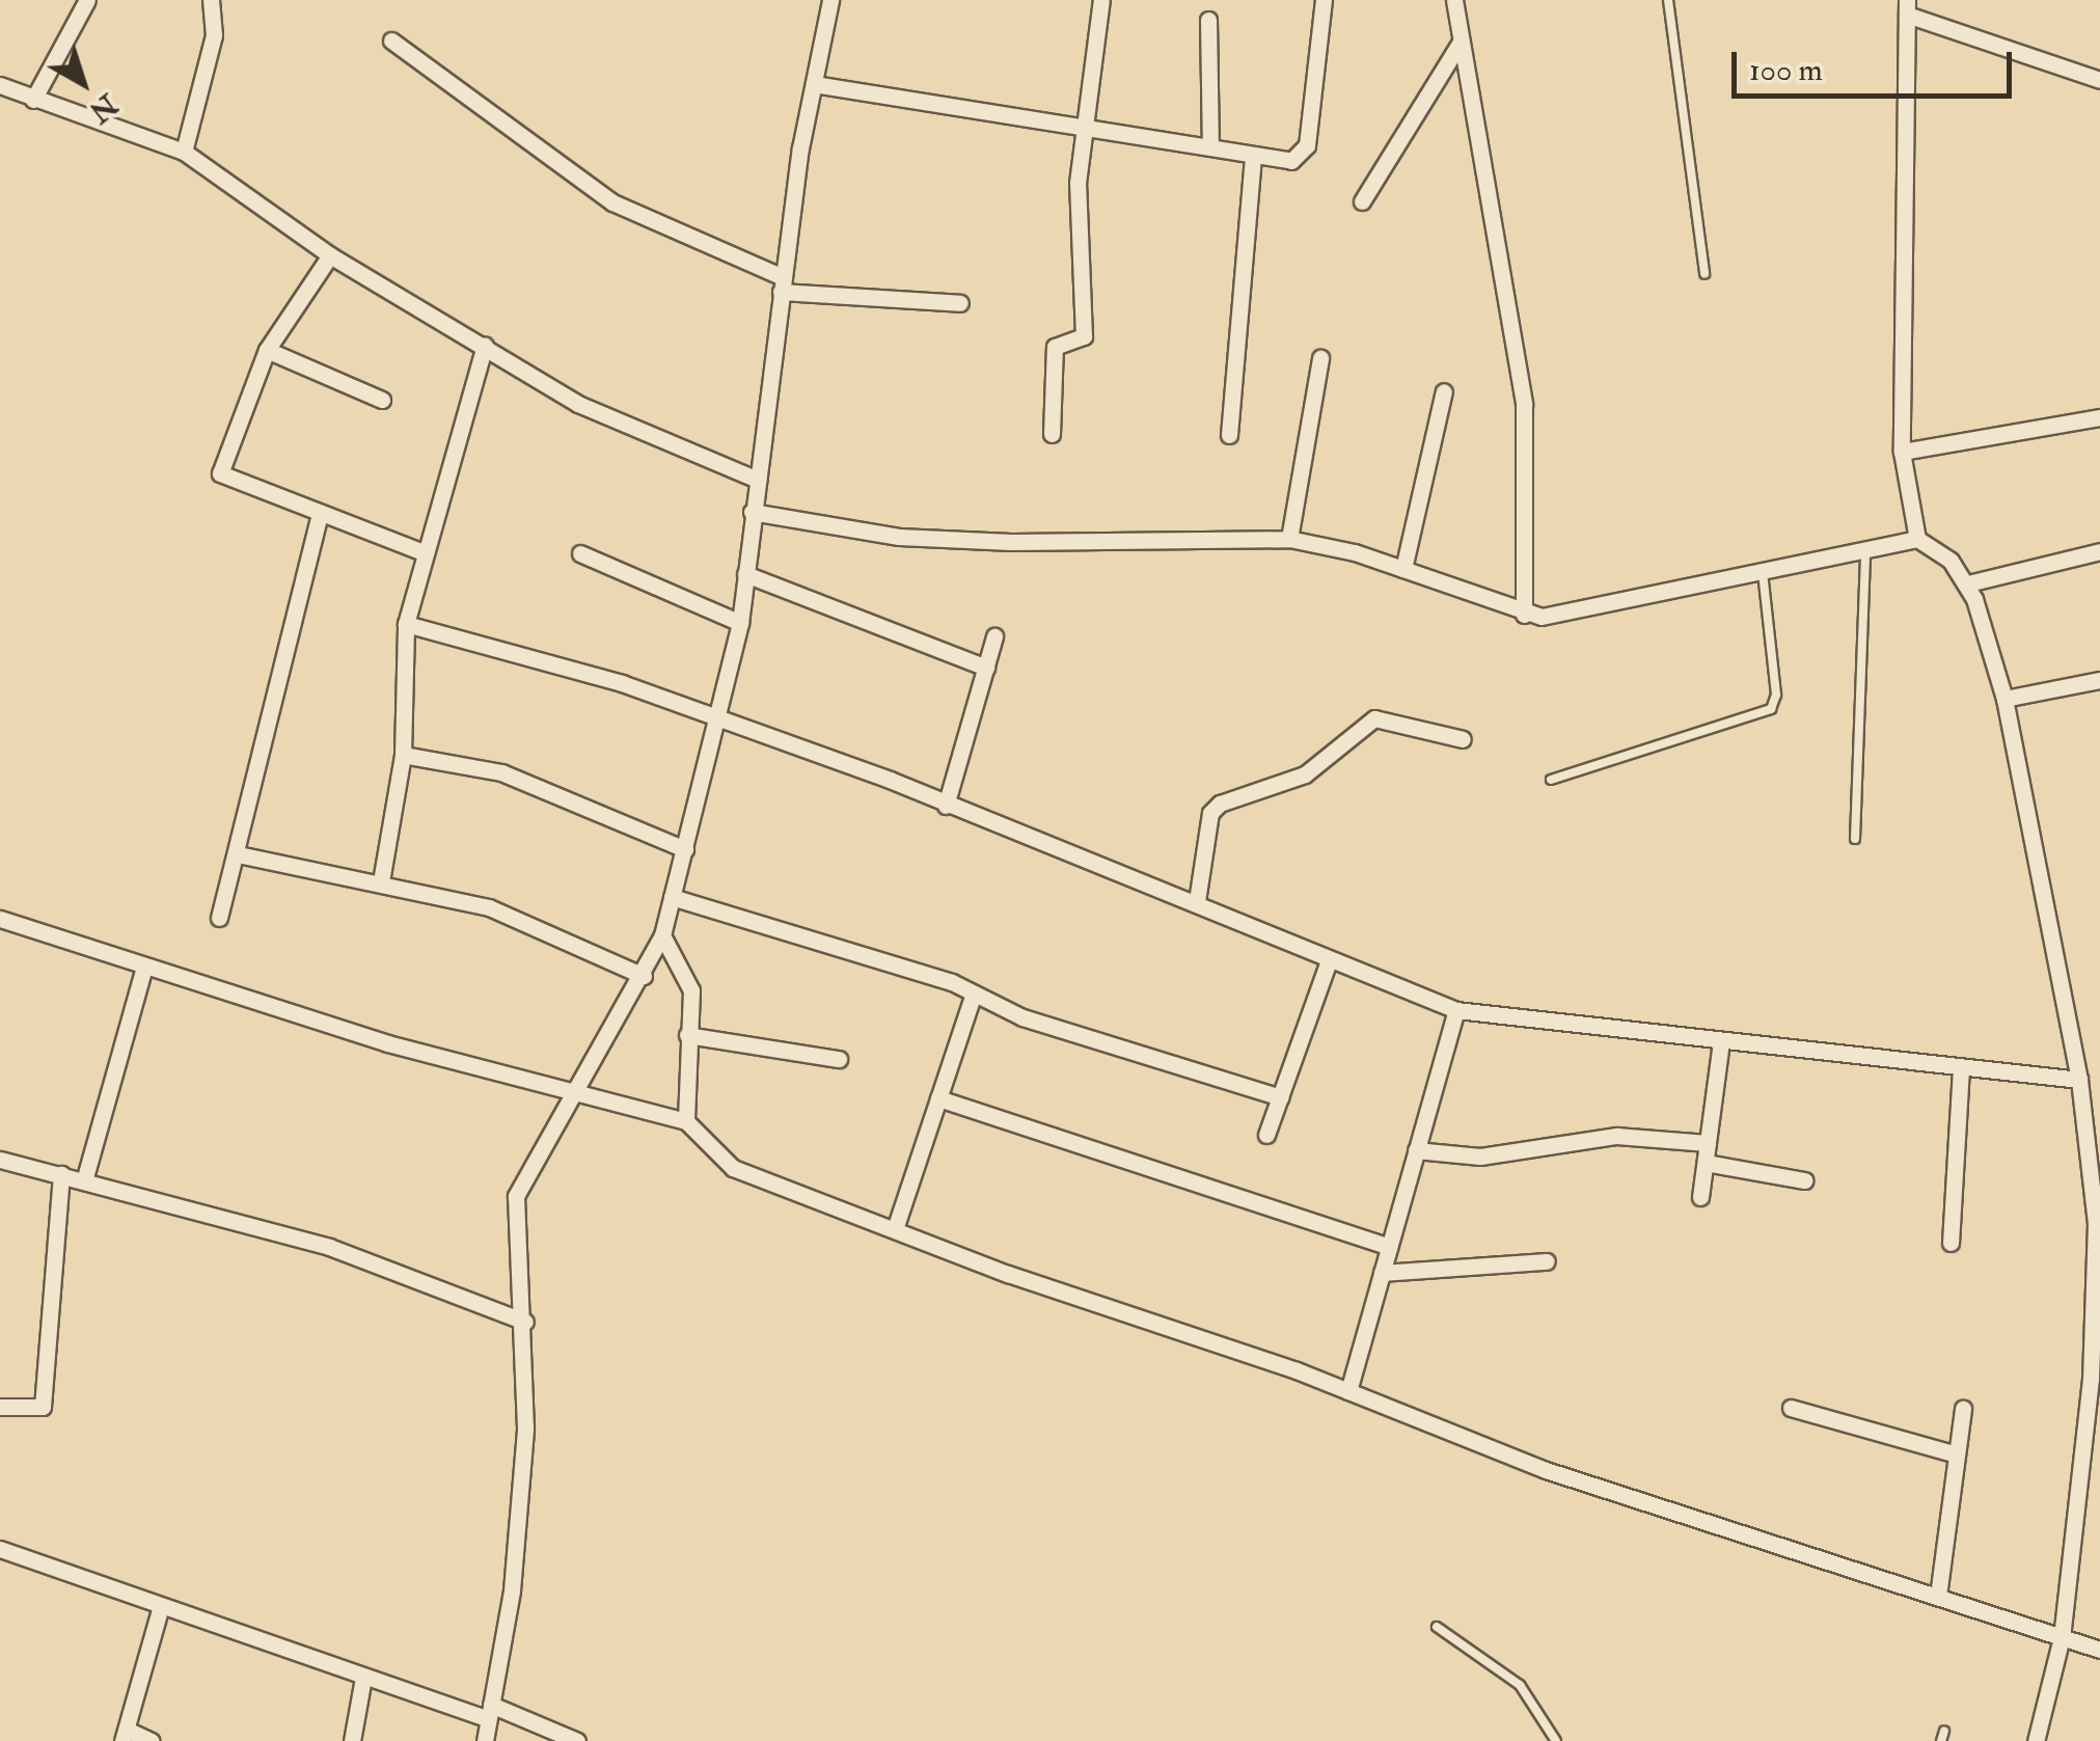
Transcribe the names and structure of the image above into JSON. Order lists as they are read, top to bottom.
{
  "scale_bar": "100 m",
  "north": "bottom right"
}
